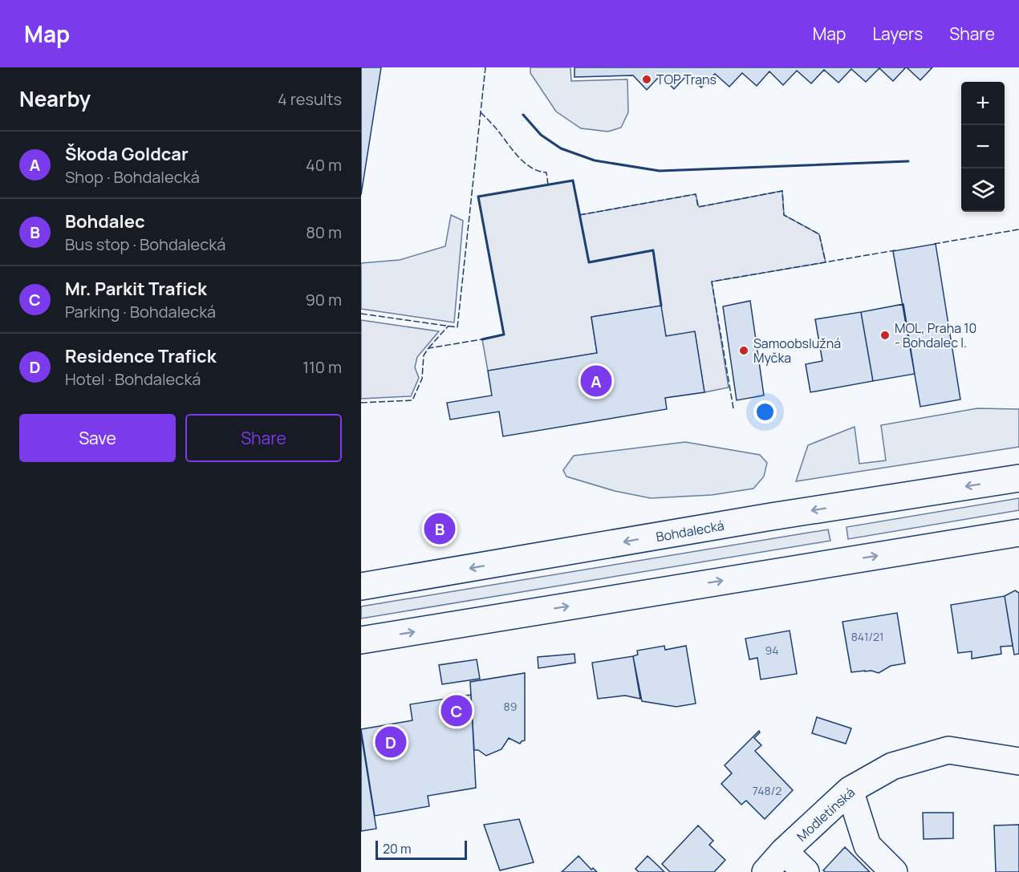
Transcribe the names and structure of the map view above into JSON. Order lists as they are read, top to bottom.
{
  "streets": {
    "main road": ["Bohdalecká", "Modletínská"]
  },
  "places": ["TOP Trans", "MOL, Praha 10 - Bohdalec I.", "Samoobslužná Myčka"],
  "house_numbers": [
    "841/21",
    "94",
    "89",
    "748/2"
  ],
  "scale_bar": "20 m",
  "page": {
    "header": "Map",
    "nav": ["Map", "Layers", "Share"],
    "heading": ["Nearby", "4 results"],
    "map_buttons": ["+", "−"],
    "list": [
      {
        "mark": "A",
        "name": "Škoda Goldcar",
        "note": "Shop · Bohdalecká",
        "value": "40 m"
      },
      {
        "mark": "B",
        "name": "Bohdalec",
        "note": "Bus stop · Bohdalecká",
        "value": "80 m"
      },
      {
        "mark": "C",
        "name": "Mr. Parkit Trafick",
        "note": "Parking · Bohdalecká",
        "value": "90 m"
      },
      {
        "mark": "D",
        "name": "Residence Trafick",
        "note": "Hotel · Bohdalecká",
        "value": "110 m"
      }
    ],
    "pins": [
      "A",
      "B",
      "C",
      "D"
    ],
    "buttons": ["Save", "Share"],
    "scale": "20 m"
  }
}
